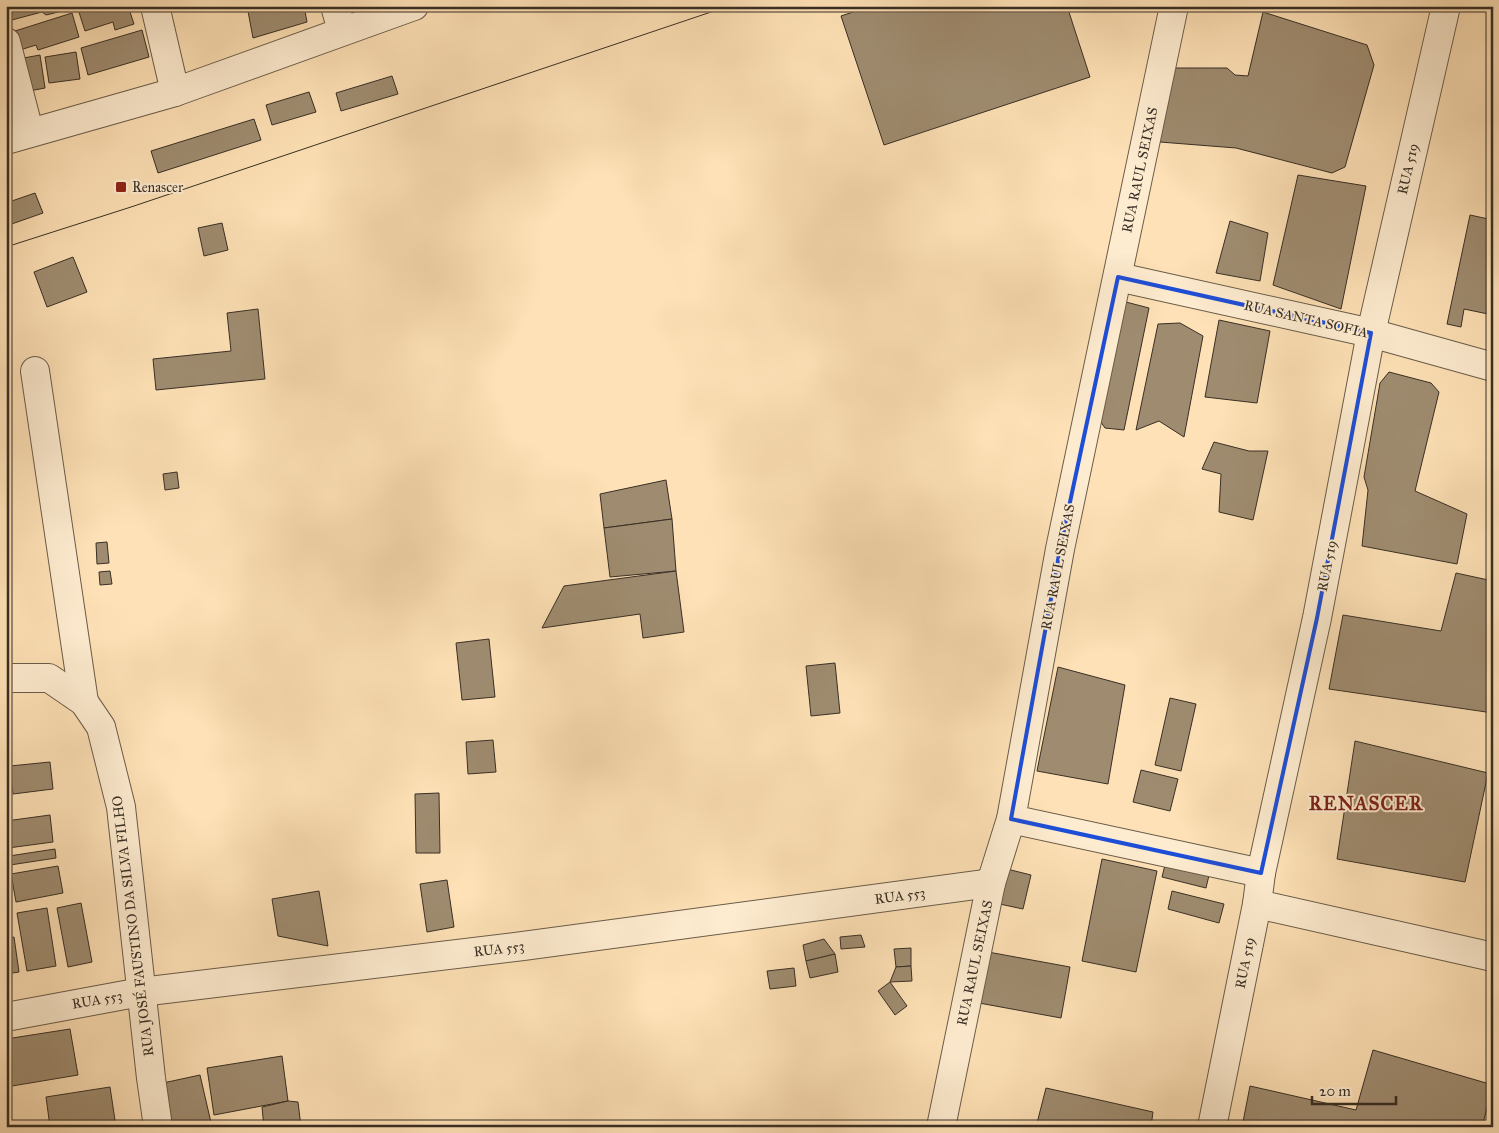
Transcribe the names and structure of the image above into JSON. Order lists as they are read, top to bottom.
{
  "streets": {
    "street": [
      "RUA 519",
      "RUA RAUL SEIXAS",
      "RUA SANTA SOFIA",
      "RUA 553",
      "RUA JOSÉ FAUSTINO DA SILVA FILHO"
    ]
  },
  "crossings": [
    ["RUA 519", "RUA SANTA SOFIA"],
    ["RUA RAUL SEIXAS", "RUA SANTA SOFIA"],
    ["RUA RAUL SEIXAS", "RUA 553"],
    ["RUA 553", "RUA JOSÉ FAUSTINO DA SILVA FILHO"]
  ],
  "districts": ["RENASCER"],
  "places": {
    "transit": ["Renascer"]
  },
  "scale_bar": "20 m"
}
